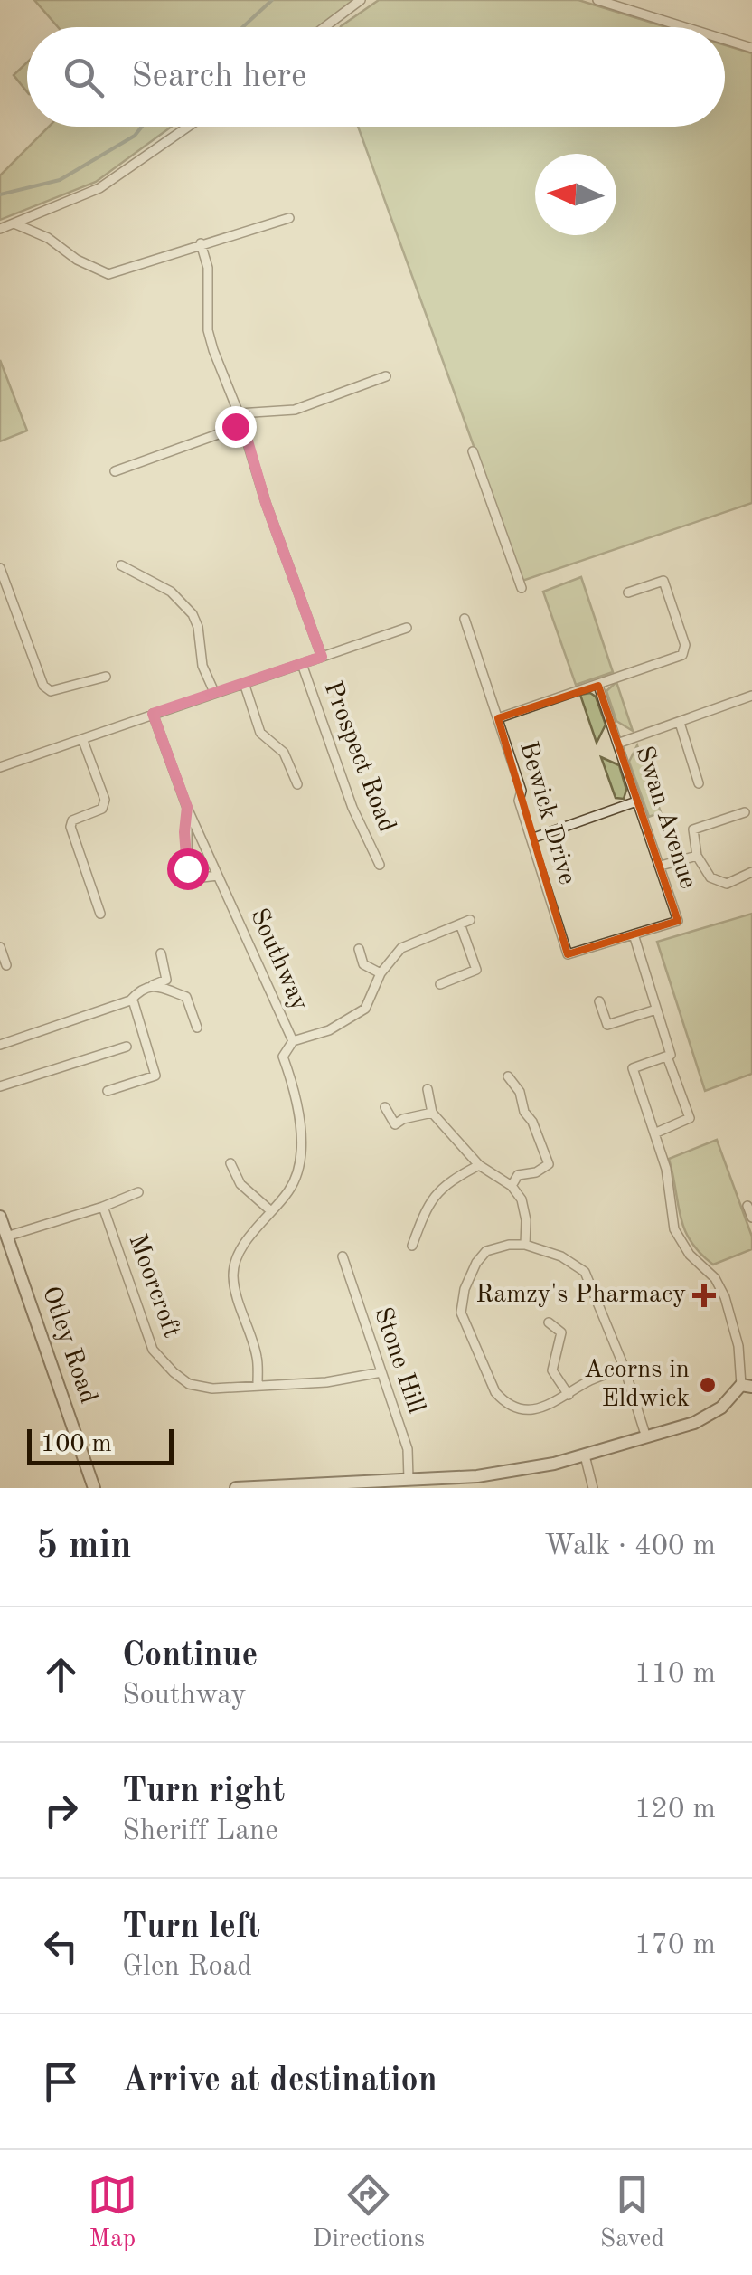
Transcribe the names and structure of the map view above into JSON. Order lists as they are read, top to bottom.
{
  "streets": {
    "street": [
      "Prospect Road",
      "Bewick Drive",
      "Swan Avenue",
      "Southway",
      "Moorcroft",
      "Otley Road",
      "Stone Hill"
    ]
  },
  "crossings": [
    ["Bewick Drive", "Swan Avenue"],
    ["Southway", "Moorcroft"],
    ["Moorcroft", "Stone Hill"]
  ],
  "places": {
    "health": ["Ramzy's Pharmacy"],
    "other": ["Acorns in Eldwick"]
  },
  "scale_bar": "100 m",
  "north": "left",
  "page": {
    "search": "Search here",
    "scale": "100 m",
    "heading": ["5 min", "Walk · 400 m"],
    "list": [
      ["Continue", "Southway", "110 m"],
      ["Turn right", "Sheriff Lane", "120 m"],
      ["Turn left", "Glen Road", "170 m"],
      "Arrive at destination"
    ],
    "nav": ["Map", "Directions", "Saved"]
  }
}
